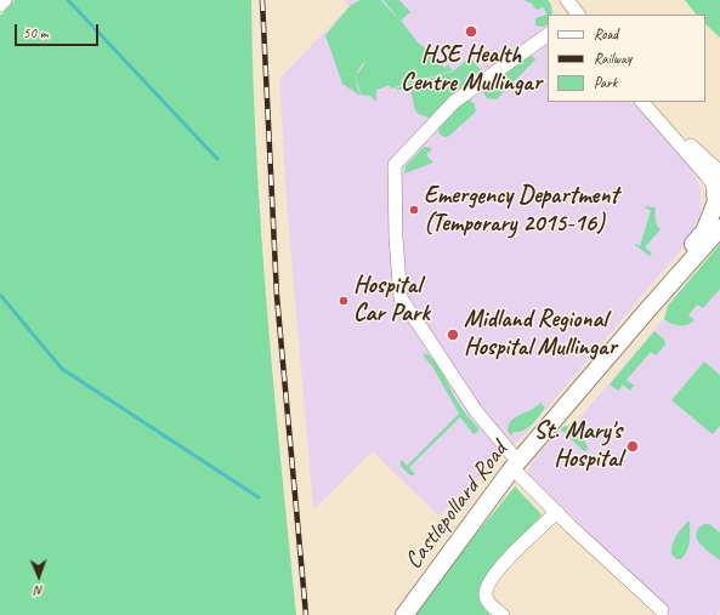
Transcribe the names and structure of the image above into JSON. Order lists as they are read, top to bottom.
{
  "streets": {
    "main road": ["Castlepollard Road"]
  },
  "places": [
    "HSE Health Centre Mullingar",
    "Emergency Department (Temporary 2015-16)",
    "Hospital Car Park",
    "Midland Regional Hospital Mullingar",
    "St. Mary's Hospital"
  ],
  "legend": ["Road", "Railway", "Park"],
  "scale_bar": "50 m",
  "north": "bottom"
}
